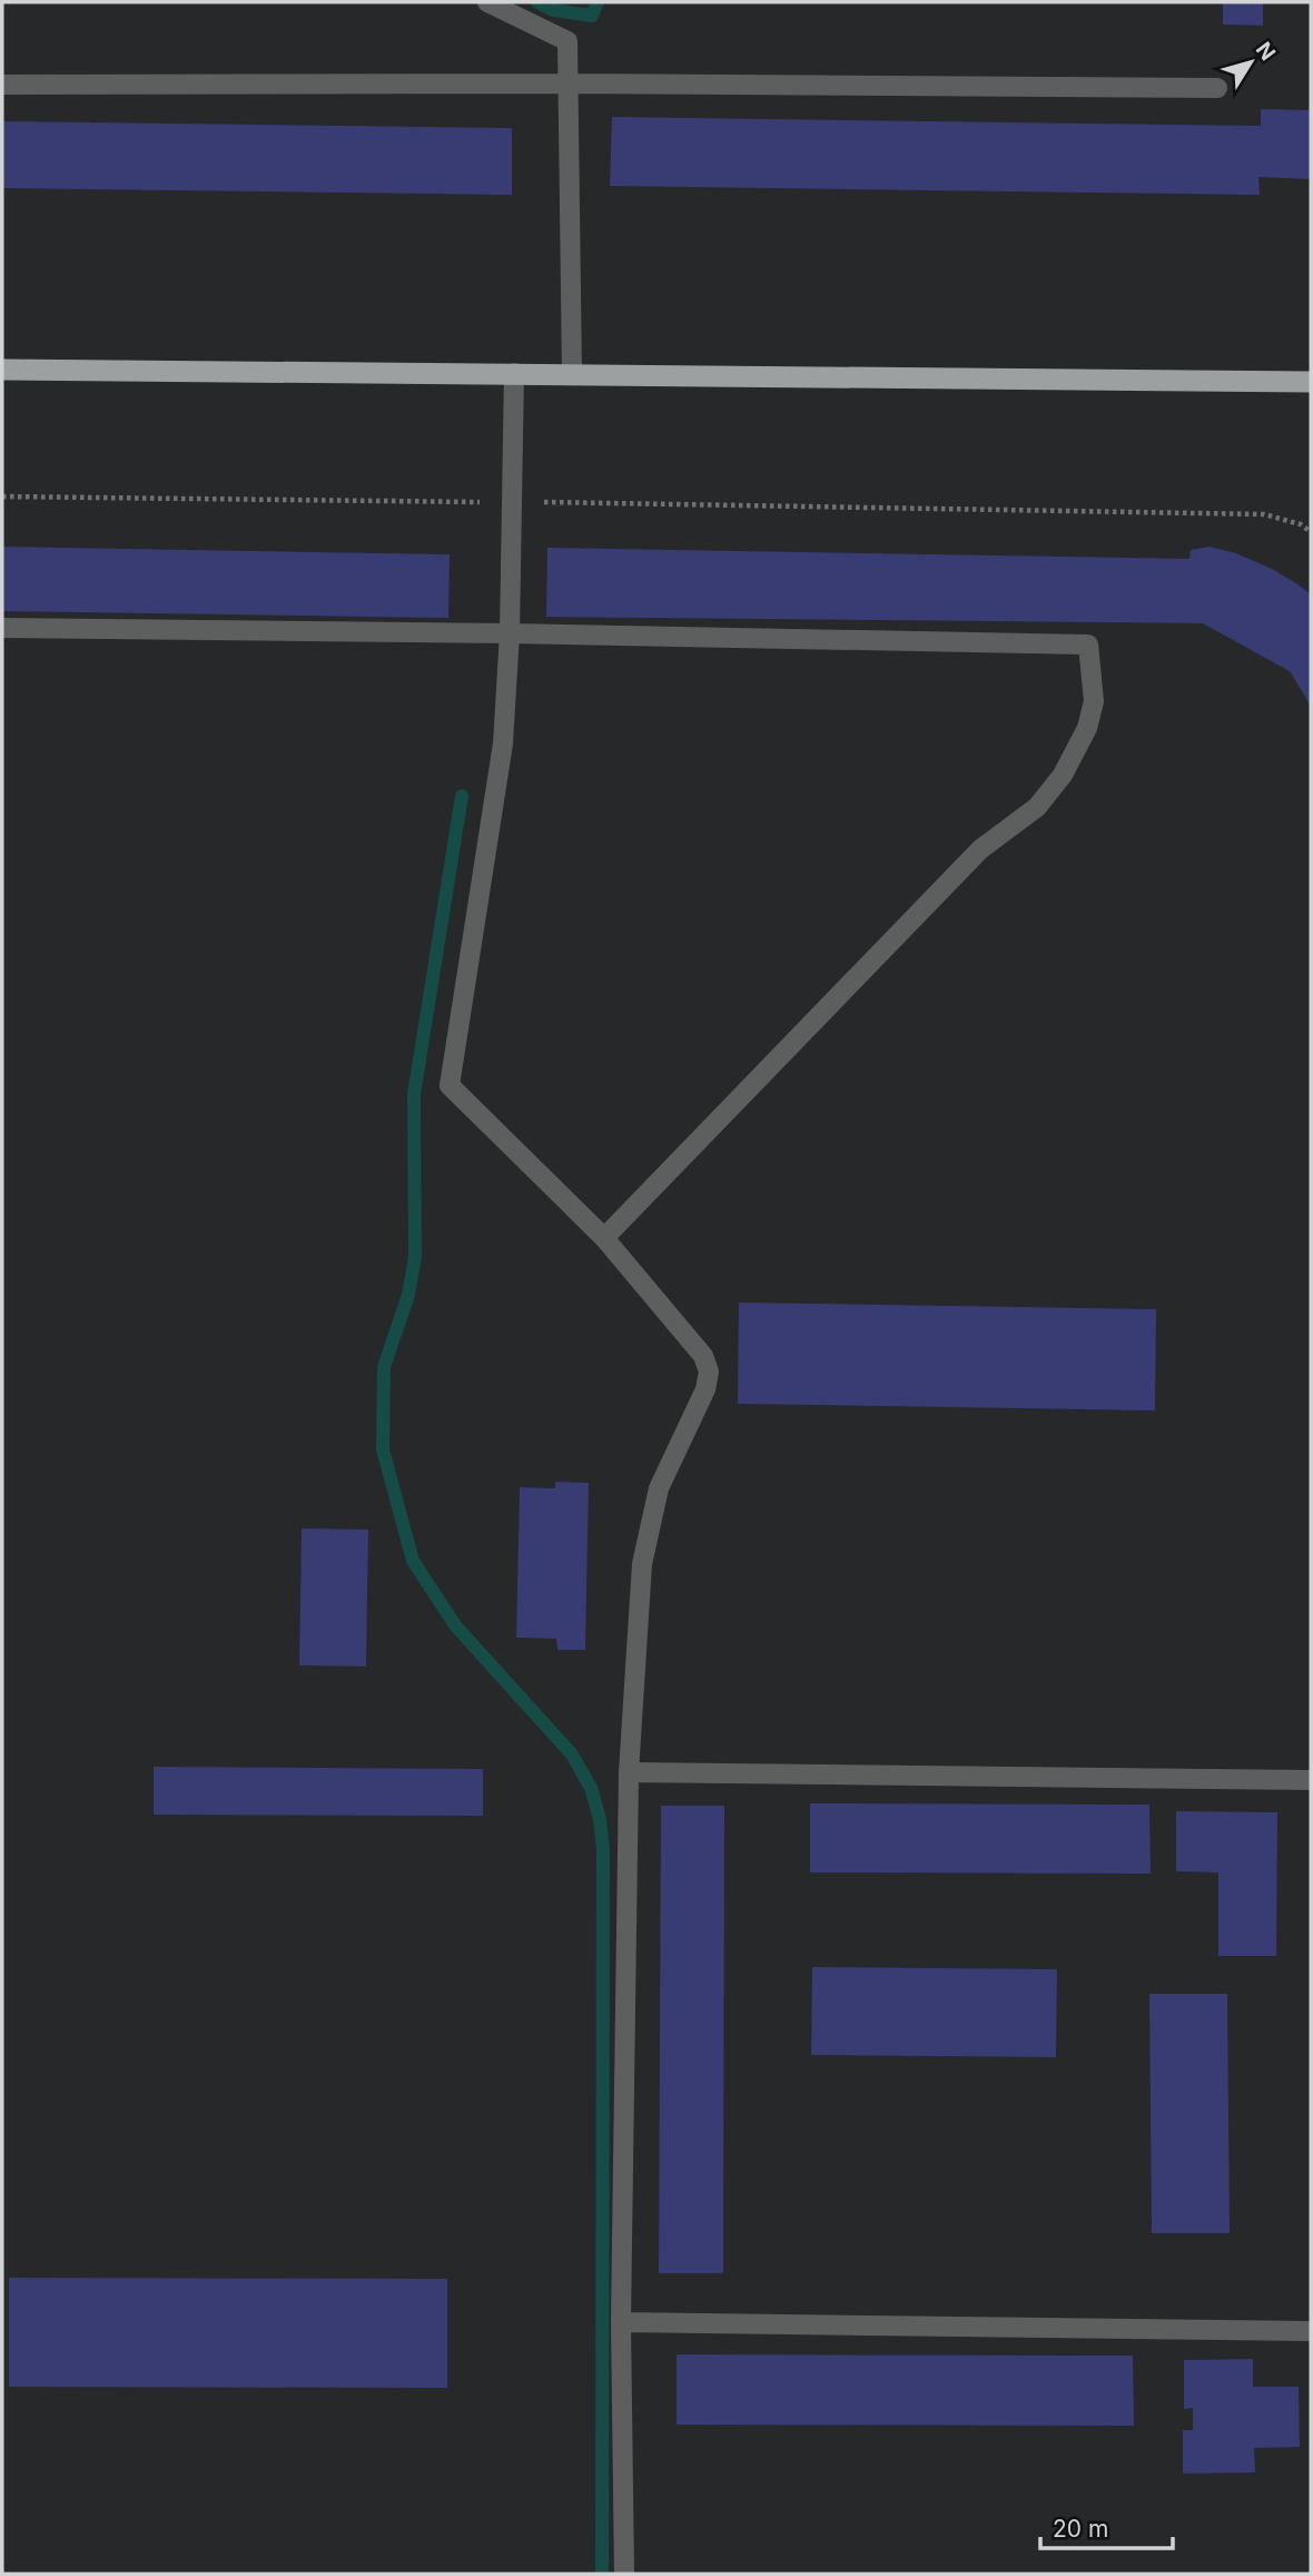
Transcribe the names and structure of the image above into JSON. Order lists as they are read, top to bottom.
{
  "scale_bar": "20 m",
  "north": "top right"
}
